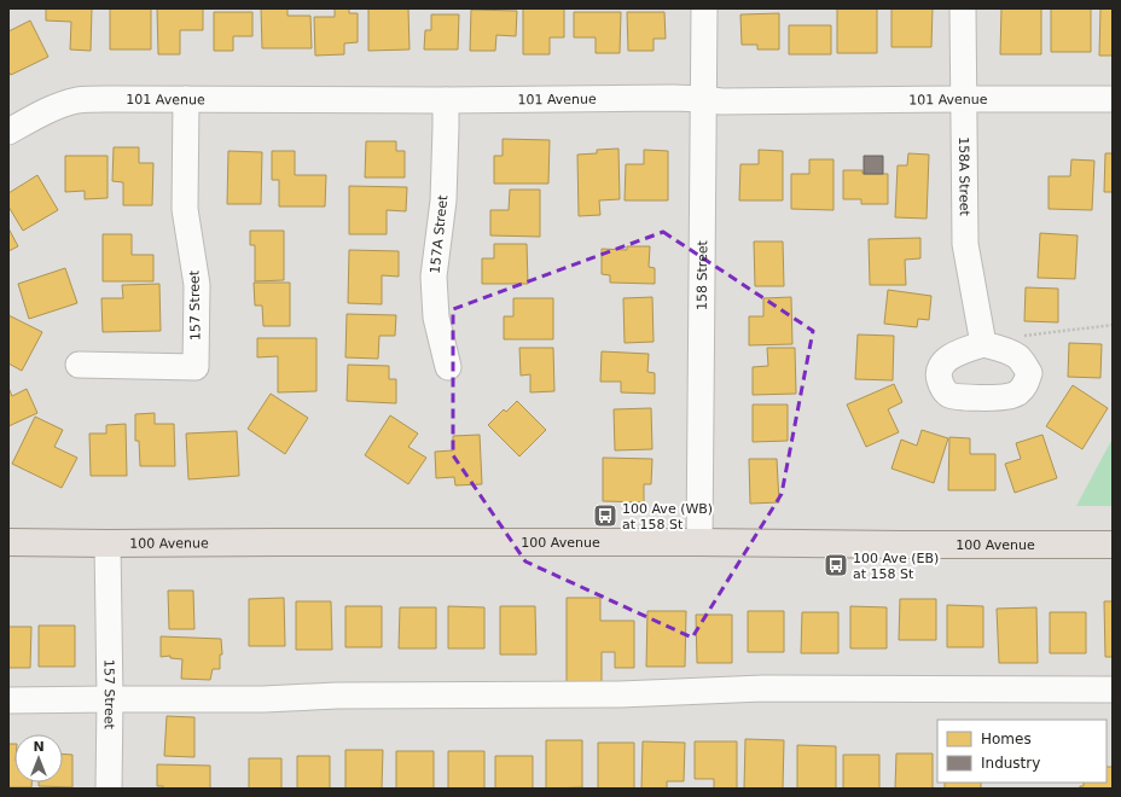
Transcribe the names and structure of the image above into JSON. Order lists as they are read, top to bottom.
{
  "streets": {
    "main road": ["100 Avenue"],
    "street": [
      "101 Avenue",
      "158A Street",
      "157A Street",
      "158 Street",
      "157 Street"
    ]
  },
  "crossings": [
    ["101 Avenue", "158A Street"],
    ["101 Avenue", "157A Street"],
    ["101 Avenue", "158 Street"],
    ["101 Avenue", "157 Street"],
    ["158 Street", "100 Avenue"],
    ["157 Street", "100 Avenue"]
  ],
  "places": {
    "bus stop": ["100 Ave (WB) at 158 St", "100 Ave (EB) at 158 St"]
  },
  "legend": ["Homes", "Industry"],
  "north": "top"
}
